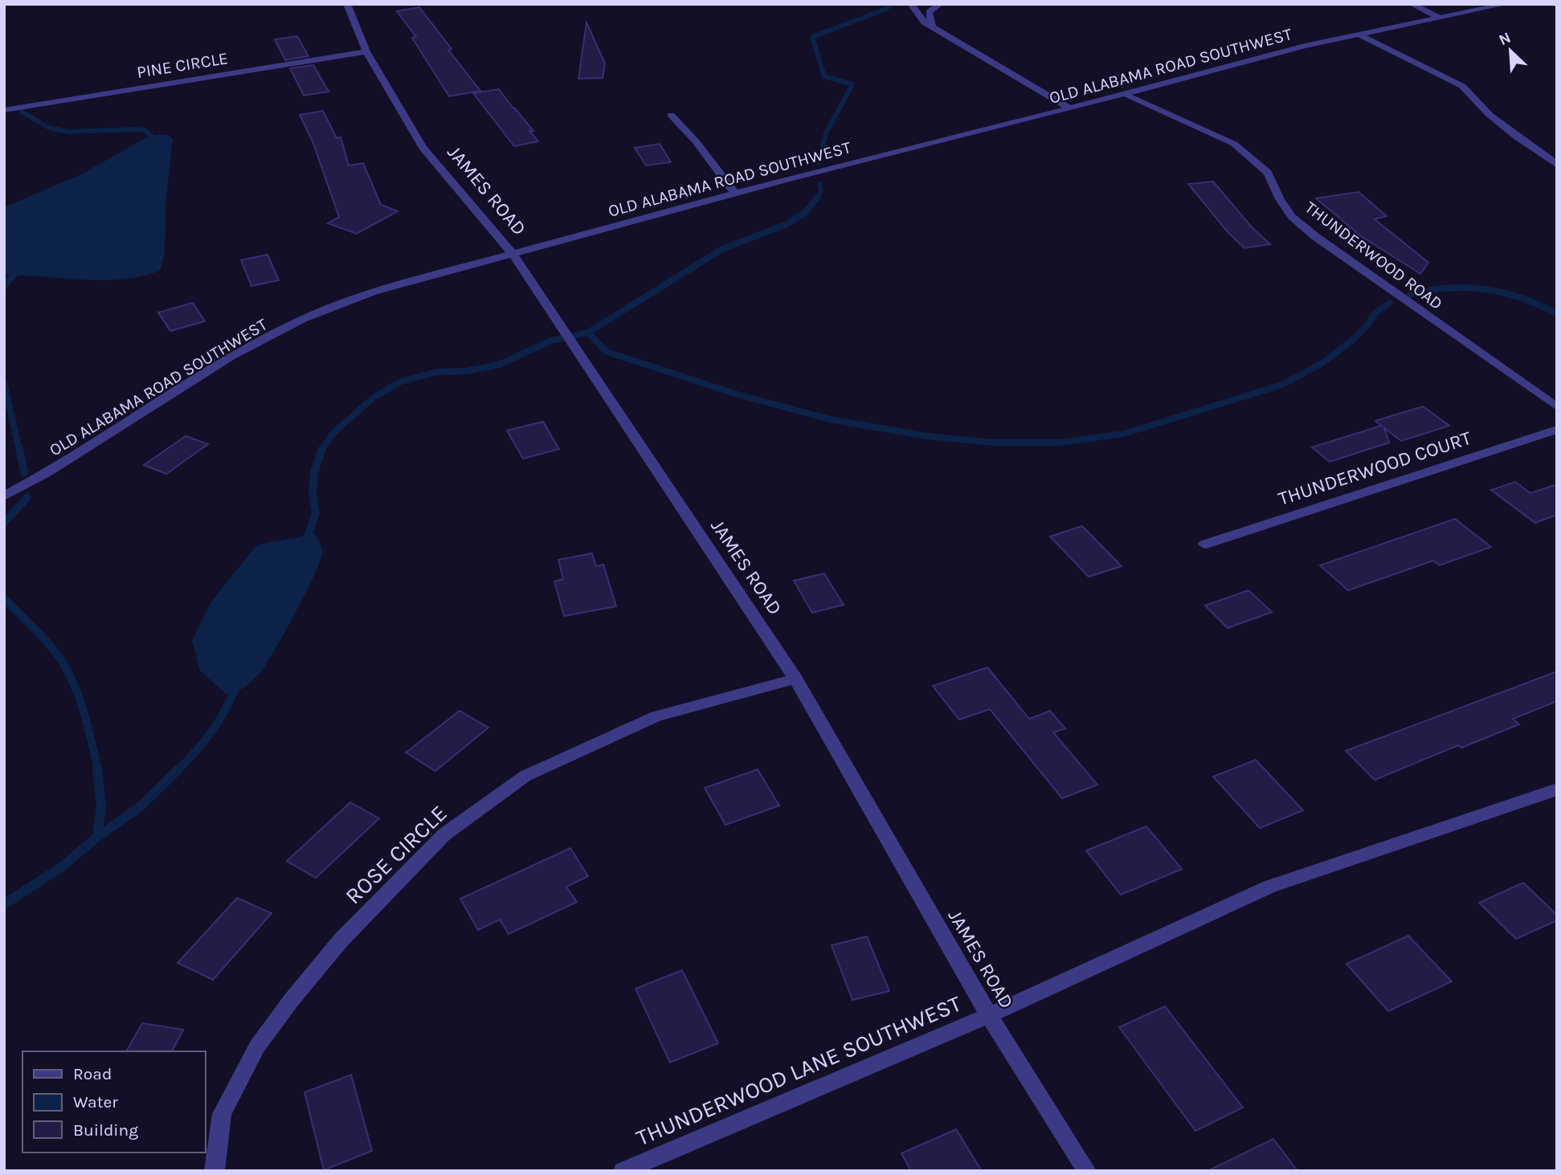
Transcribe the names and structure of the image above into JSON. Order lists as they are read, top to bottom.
{
  "streets": {
    "street": [
      "PINE CIRCLE",
      "OLD ALABAMA ROAD SOUTHWEST",
      "JAMES ROAD",
      "THUNDERWOOD ROAD",
      "THUNDERWOOD COURT",
      "ROSE CIRCLE",
      "THUNDERWOOD LANE SOUTHWEST"
    ]
  },
  "crossings": [
    ["PINE CIRCLE", "JAMES ROAD"],
    ["OLD ALABAMA ROAD SOUTHWEST", "JAMES ROAD"],
    ["OLD ALABAMA ROAD SOUTHWEST", "THUNDERWOOD ROAD"],
    ["JAMES ROAD", "ROSE CIRCLE"],
    ["JAMES ROAD", "THUNDERWOOD LANE SOUTHWEST"]
  ],
  "legend": ["Road", "Water", "Building"],
  "north": "top left"
}
